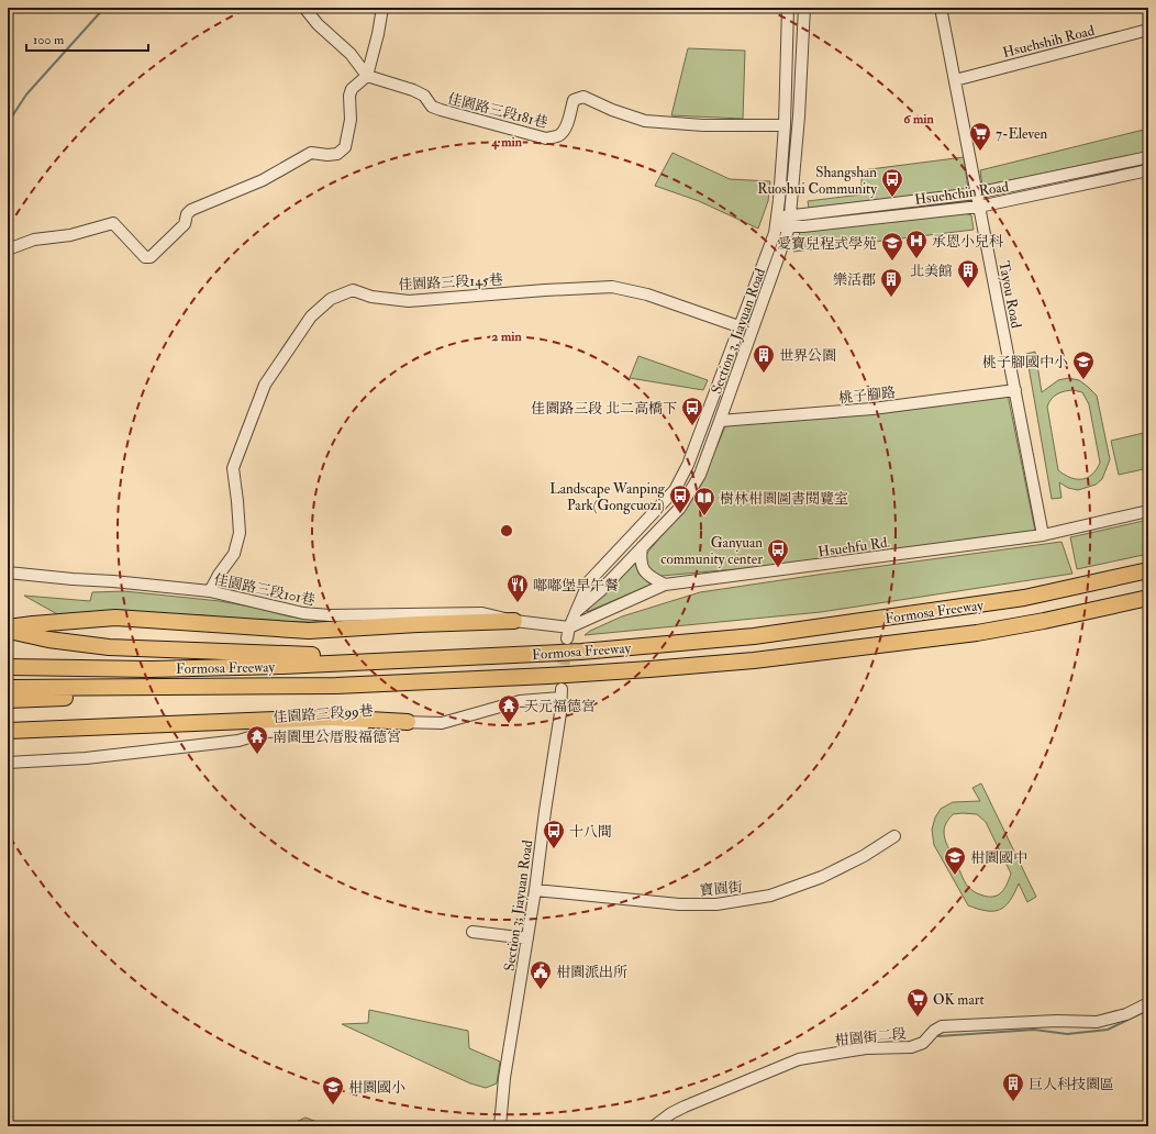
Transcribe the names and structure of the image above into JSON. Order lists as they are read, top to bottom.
{
  "streets": {
    "highway": ["Formosa Freeway"],
    "street": [
      "Hsuehshih Road",
      "佳園路三段181巷",
      "Hsuehchin Road",
      "佳園路三段145巷",
      "Tayou Road",
      "Section 3, Jiayuan Road",
      "桃子腳路",
      "Hsuehfu Rd.",
      "佳園路三段101巷",
      "佳園路三段99巷",
      "寶園街",
      "柑園街二段"
    ]
  },
  "crossings": [
    ["Hsuehshih Road", "Tayou Road"],
    ["佳園路三段181巷", "Section 3, Jiayuan Road"],
    ["Hsuehchin Road", "Tayou Road"],
    ["Hsuehchin Road", "Section 3, Jiayuan Road"],
    ["佳園路三段145巷", "Section 3, Jiayuan Road"],
    ["佳園路三段145巷", "佳園路三段101巷"],
    ["Tayou Road", "桃子腳路"],
    ["Tayou Road", "Hsuehfu Rd."],
    ["Section 3, Jiayuan Road", "桃子腳路"],
    ["Section 3, Jiayuan Road", "Hsuehfu Rd."],
    ["Section 3, Jiayuan Road", "佳園路三段101巷"],
    ["Section 3, Jiayuan Road", "佳園路三段99巷"],
    ["Section 3, Jiayuan Road", "寶園街"],
    ["Hsuehfu Rd.", "佳園路三段101巷"]
  ],
  "places": {
    "supermarket": ["7-Eleven", "OK mart"],
    "bus stop": [
      "Shangshan Ruoshui Community",
      "佳園路三段 北二高橋下",
      "Landscape Wanping Park(Gongcuozi)",
      "Ganyuan community center",
      "十八間"
    ],
    "hospital": ["承恩小兒科"],
    "school or university": [
      "愛寶兒程式學苑",
      "桃子腳國中小",
      "柑園國中",
      "柑園國小"
    ],
    "building": [
      "北美館",
      "樂活郡",
      "世界公園",
      "巨人科技園區"
    ],
    "library": ["樹林柑園圖書閱覽室"],
    "restaurant": ["嘟嘟堡早午餐"],
    "temple": ["天元福德宮", "南園里公厝股福德宮"],
    "public building": ["柑園派出所"]
  },
  "scale_bar": "100 m",
  "rings": ["6 min", "4 min", "2 min"]
}
